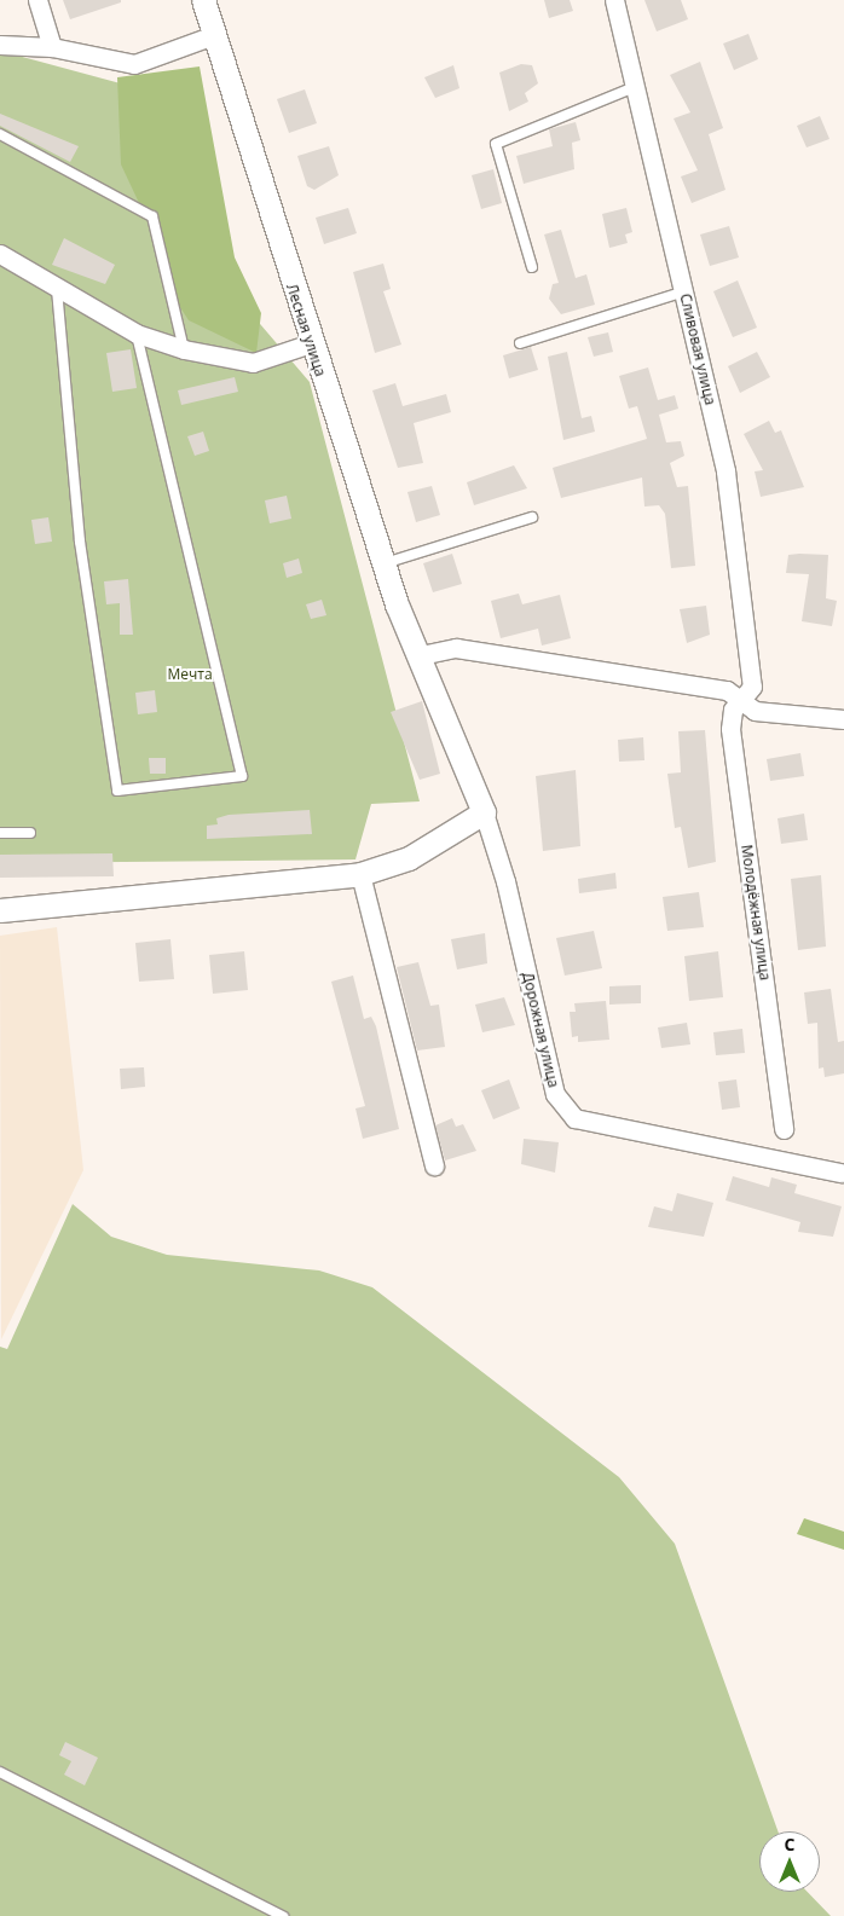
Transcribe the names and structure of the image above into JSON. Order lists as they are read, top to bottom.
{
  "streets": {
    "street": [
      "Лесная улица",
      "Сливовая улица",
      "Молодёжная улица",
      "Дорожная улица"
    ]
  },
  "crossings": [
    ["Лесная улица", "Дорожная улица"],
    ["Сливовая улица", "Молодёжная улица"]
  ],
  "parks": ["Мечта"],
  "north": "top"
}
